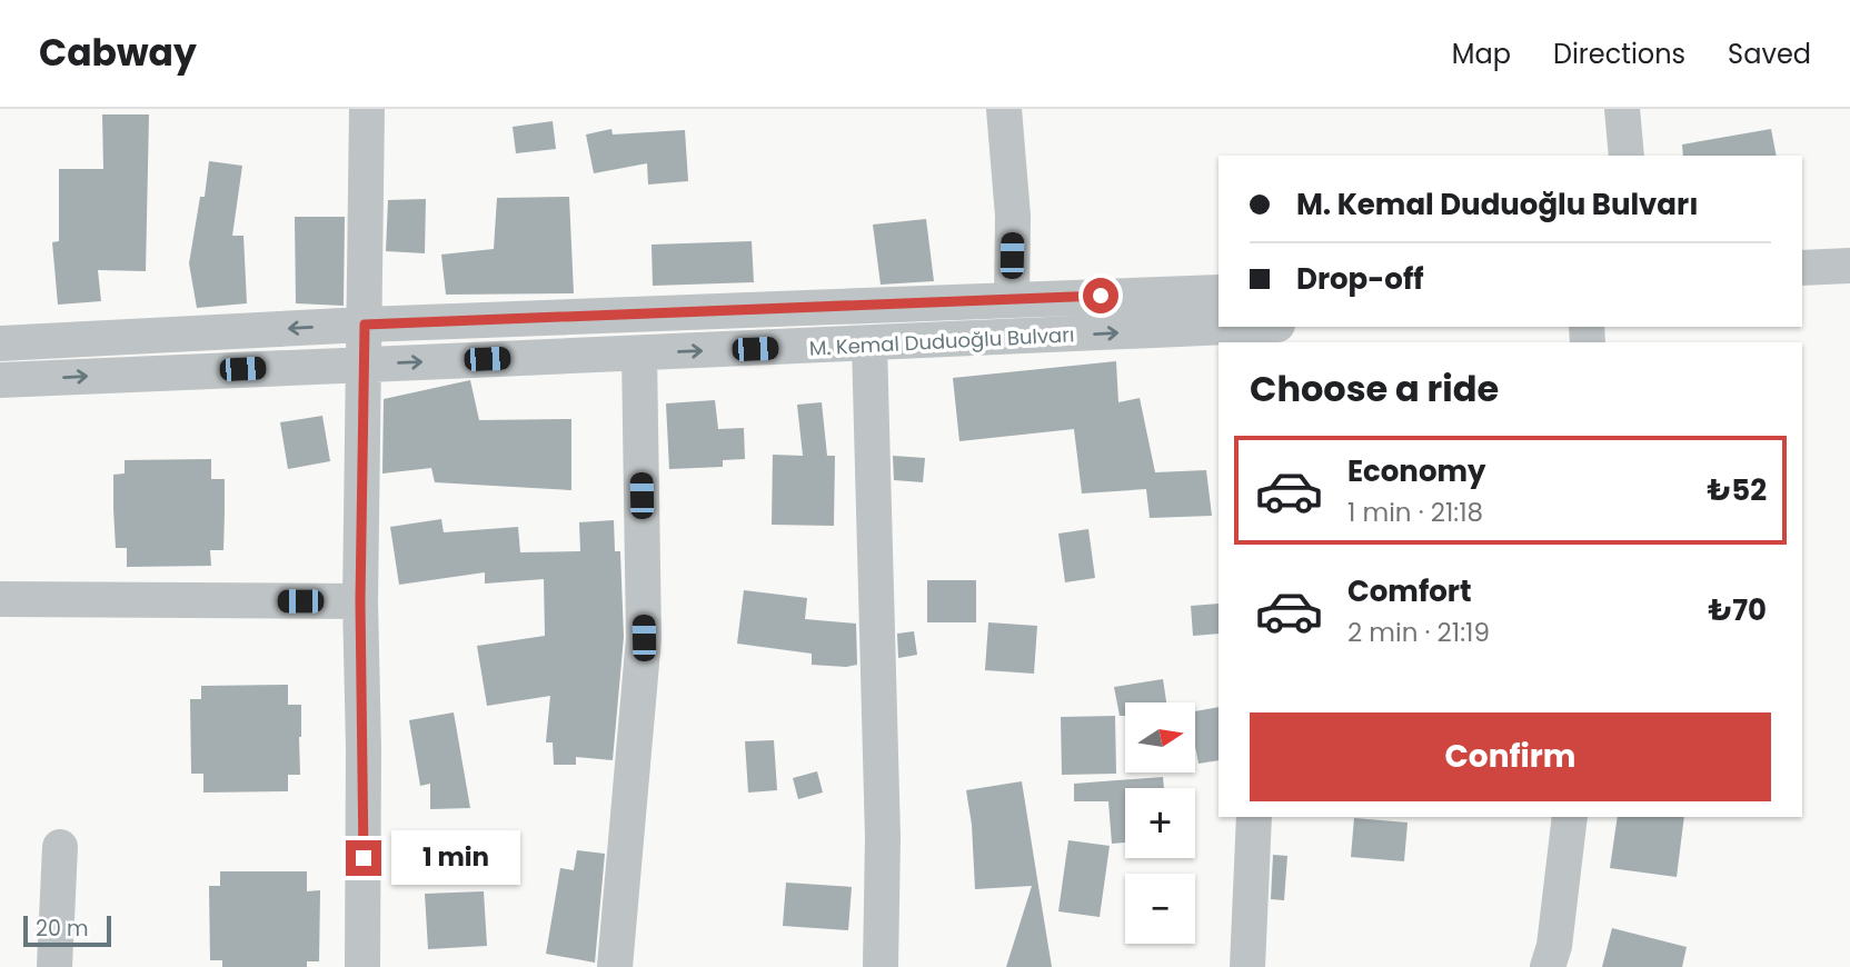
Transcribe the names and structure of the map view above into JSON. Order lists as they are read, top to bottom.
{
  "streets": {
    "street": ["M. Kemal Duduoğlu Bulvarı"]
  },
  "scale_bar": "20 m",
  "north": "right",
  "page": {
    "header": "Cabway",
    "nav": ["Map", "Directions", "Saved"],
    "banner": ["M. Kemal Duduoğlu Bulvarı", "Drop-off"],
    "heading": "Choose a ride",
    "list": [
      {
        "name": "Economy",
        "note": "1 min · 21:18",
        "value": "₺52"
      },
      {
        "name": "Comfort",
        "note": "2 min · 21:19",
        "value": "₺70"
      }
    ],
    "buttons": "Confirm",
    "map_buttons": ["+", "−"],
    "bubble": "1 min",
    "scale": "20 m"
  }
}
